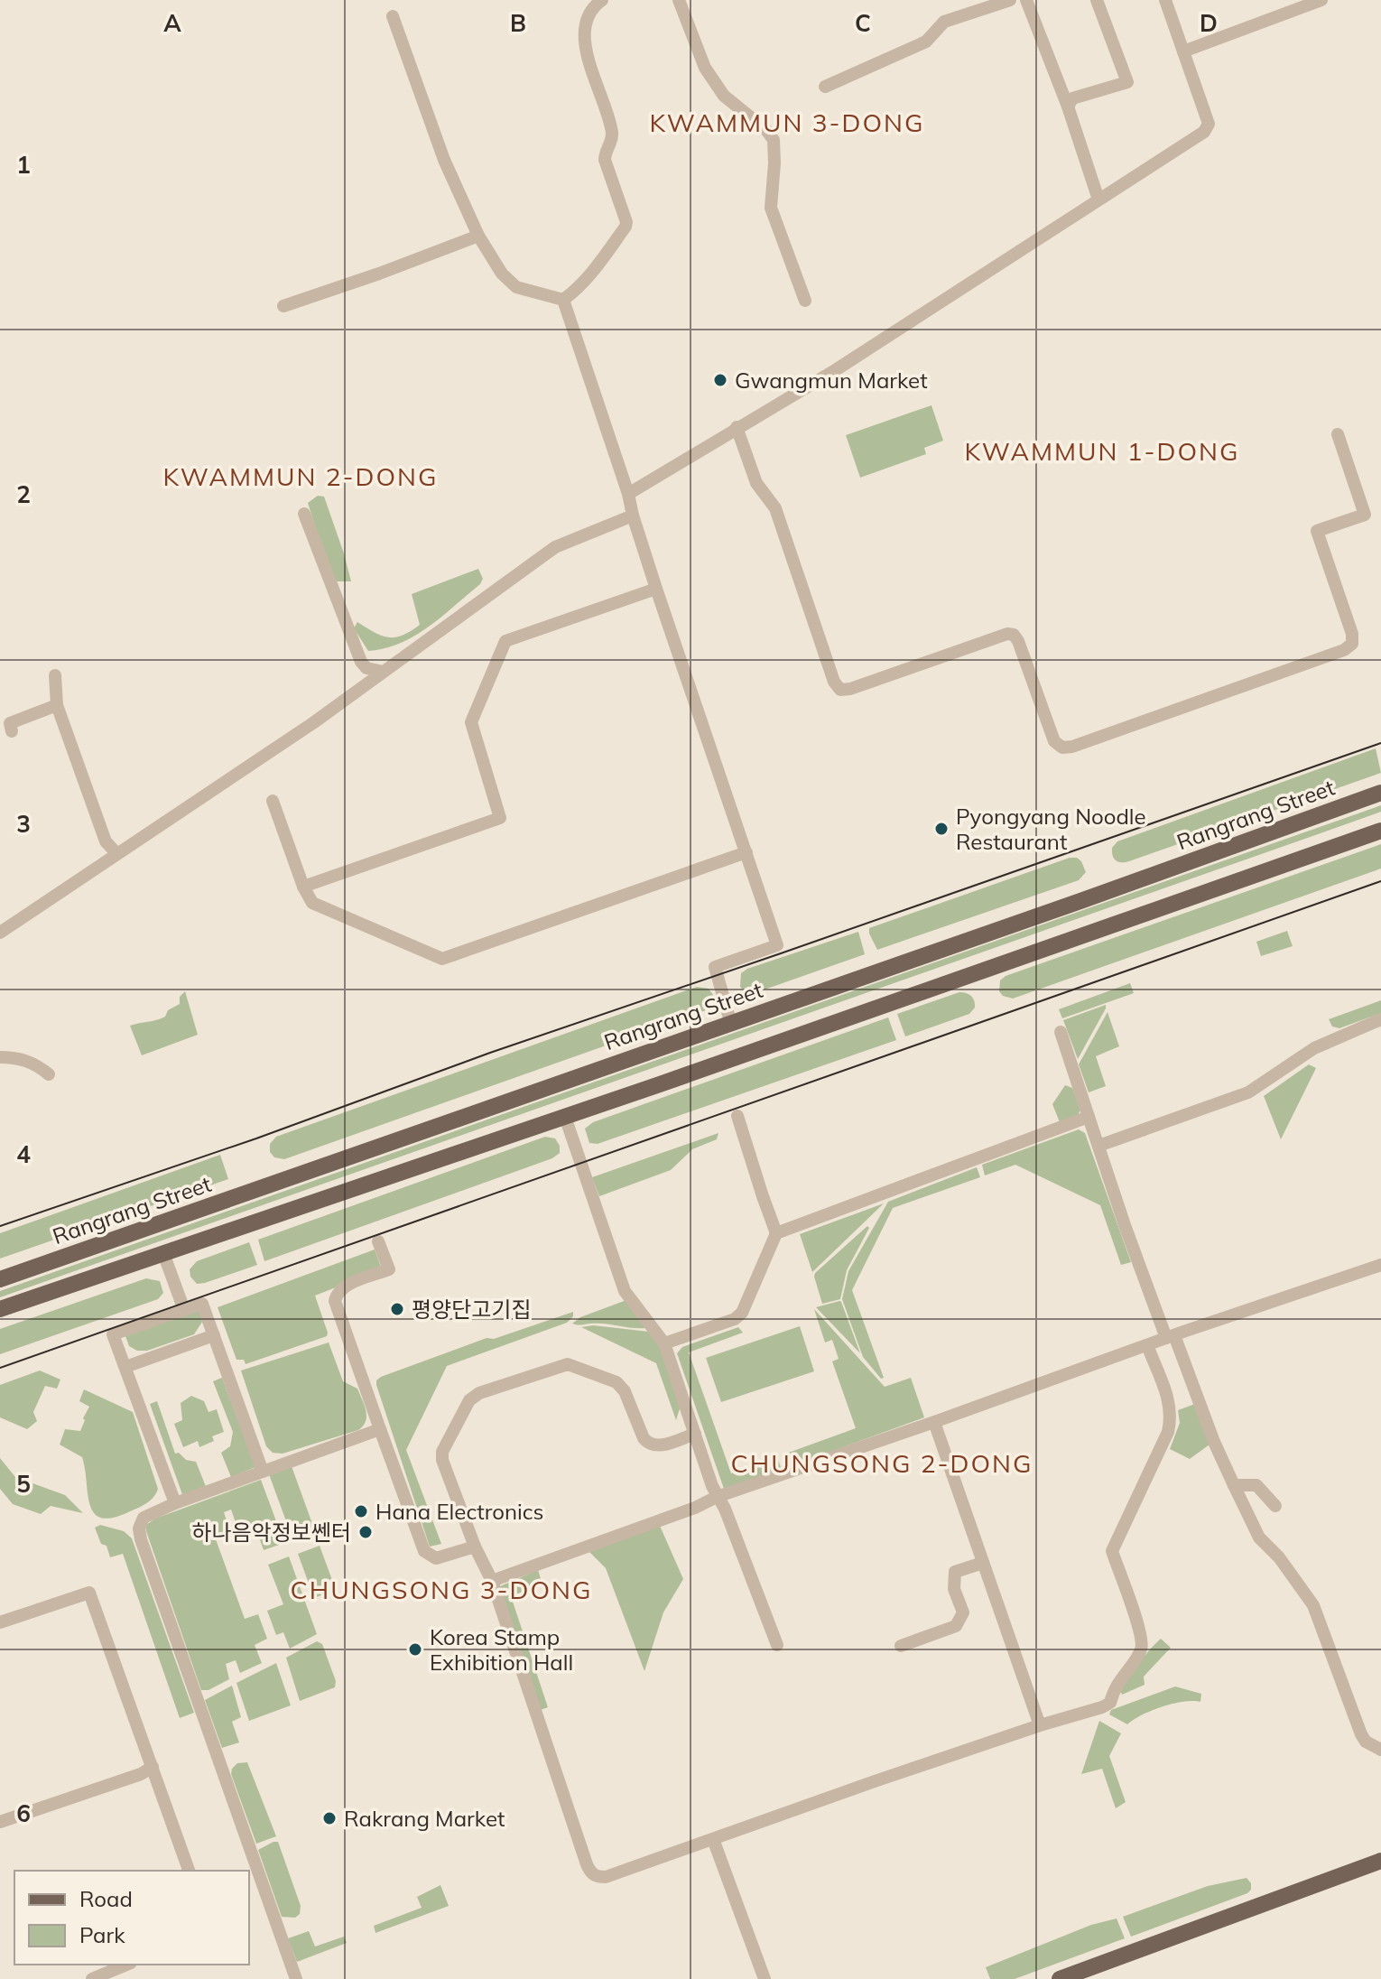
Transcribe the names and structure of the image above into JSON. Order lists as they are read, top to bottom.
{
  "streets": {
    "main road": ["Rangrang Street"]
  },
  "districts": [
    "KWAMMUN 3-DONG",
    "KWAMMUN 1-DONG",
    "KWAMMUN 2-DONG",
    "CHUNGSONG 2-DONG",
    "CHUNGSONG 3-DONG"
  ],
  "places": [
    "Gwangmun Market",
    "Pyongyang Noodle Restaurant",
    "평양단고기집",
    "Hana Electronics",
    "하나음악정보쎈터",
    "Korea Stamp Exhibition Hall",
    "Rakrang Market"
  ],
  "legend": ["Road", "Park"],
  "grid": {
    "columns": [
      "A",
      "B",
      "C",
      "D"
    ],
    "rows": [
      "1",
      "2",
      "3",
      "4",
      "5",
      "6"
    ]
  }
}
